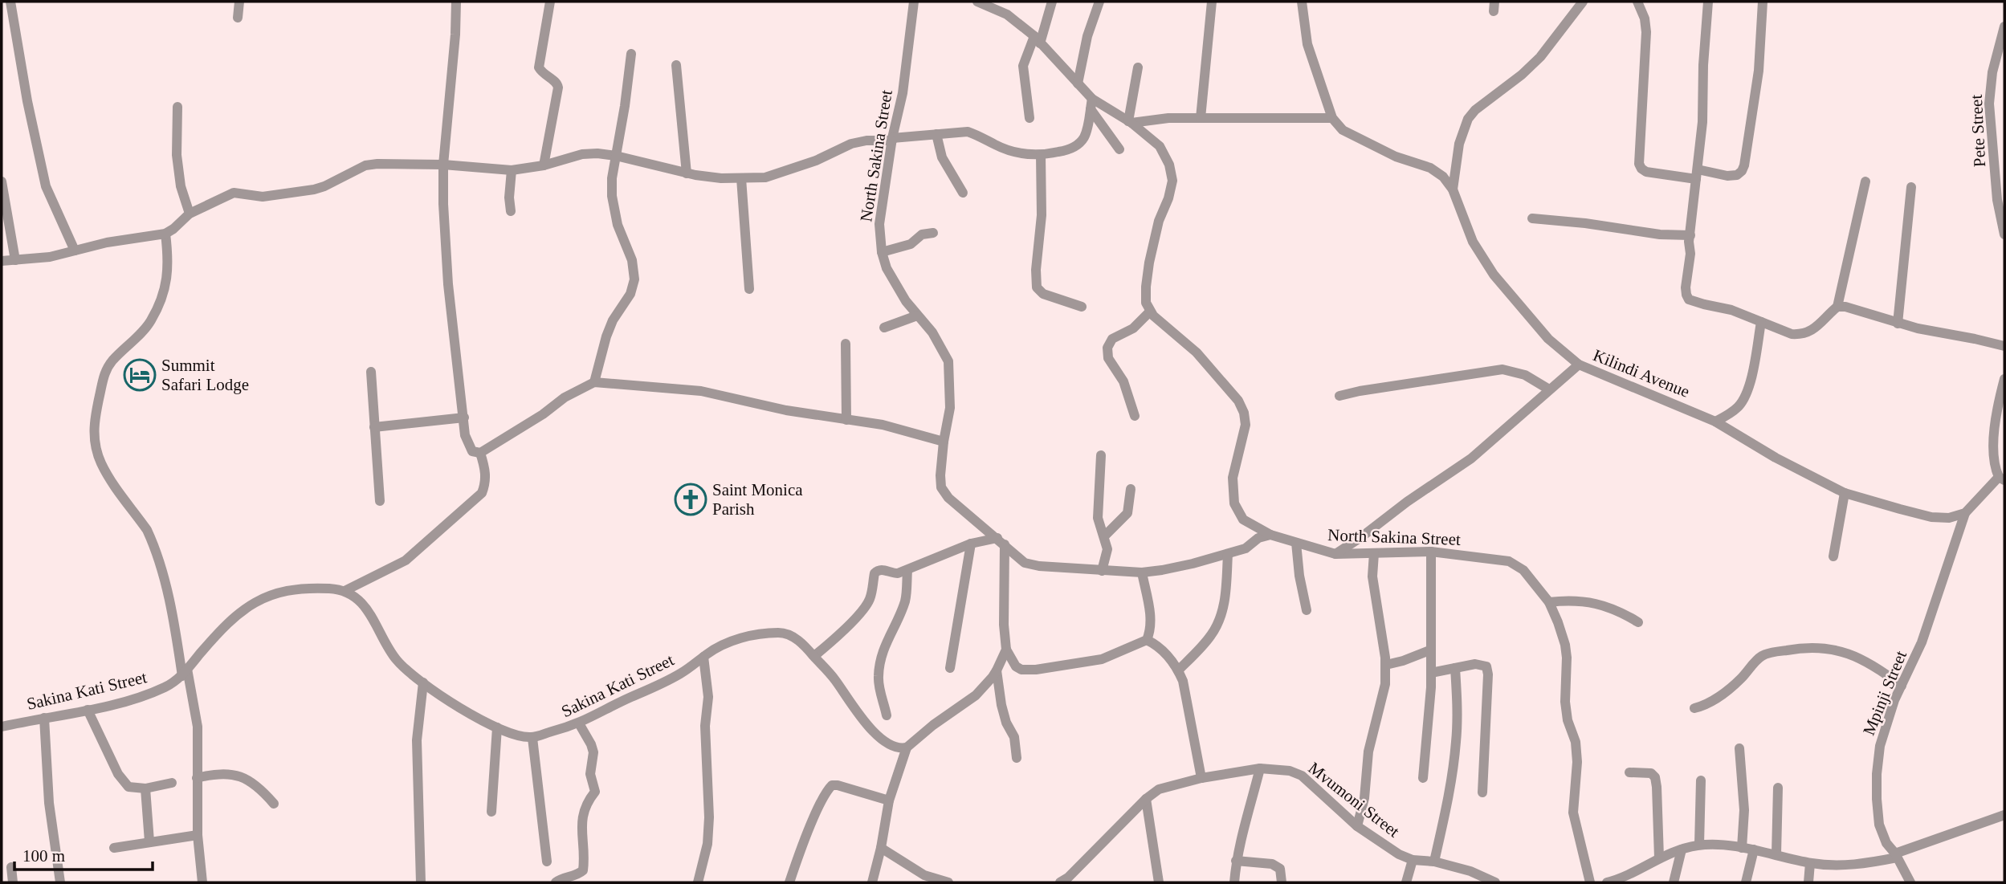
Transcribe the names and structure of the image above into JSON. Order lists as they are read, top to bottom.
{
  "streets": {
    "street": [
      "Pete Street",
      "North Sakina Street",
      "Kilindi Avenue",
      "Sakina Kati Street",
      "Mpinji Street",
      "Mvumoni Street"
    ]
  },
  "crossings": [
    ["Kilindi Avenue", "Mpinji Street"]
  ],
  "places": {
    "hotel": ["Summit Safari Lodge"],
    "church": ["Saint Monica Parish"]
  },
  "scale_bar": "100 m"
}
